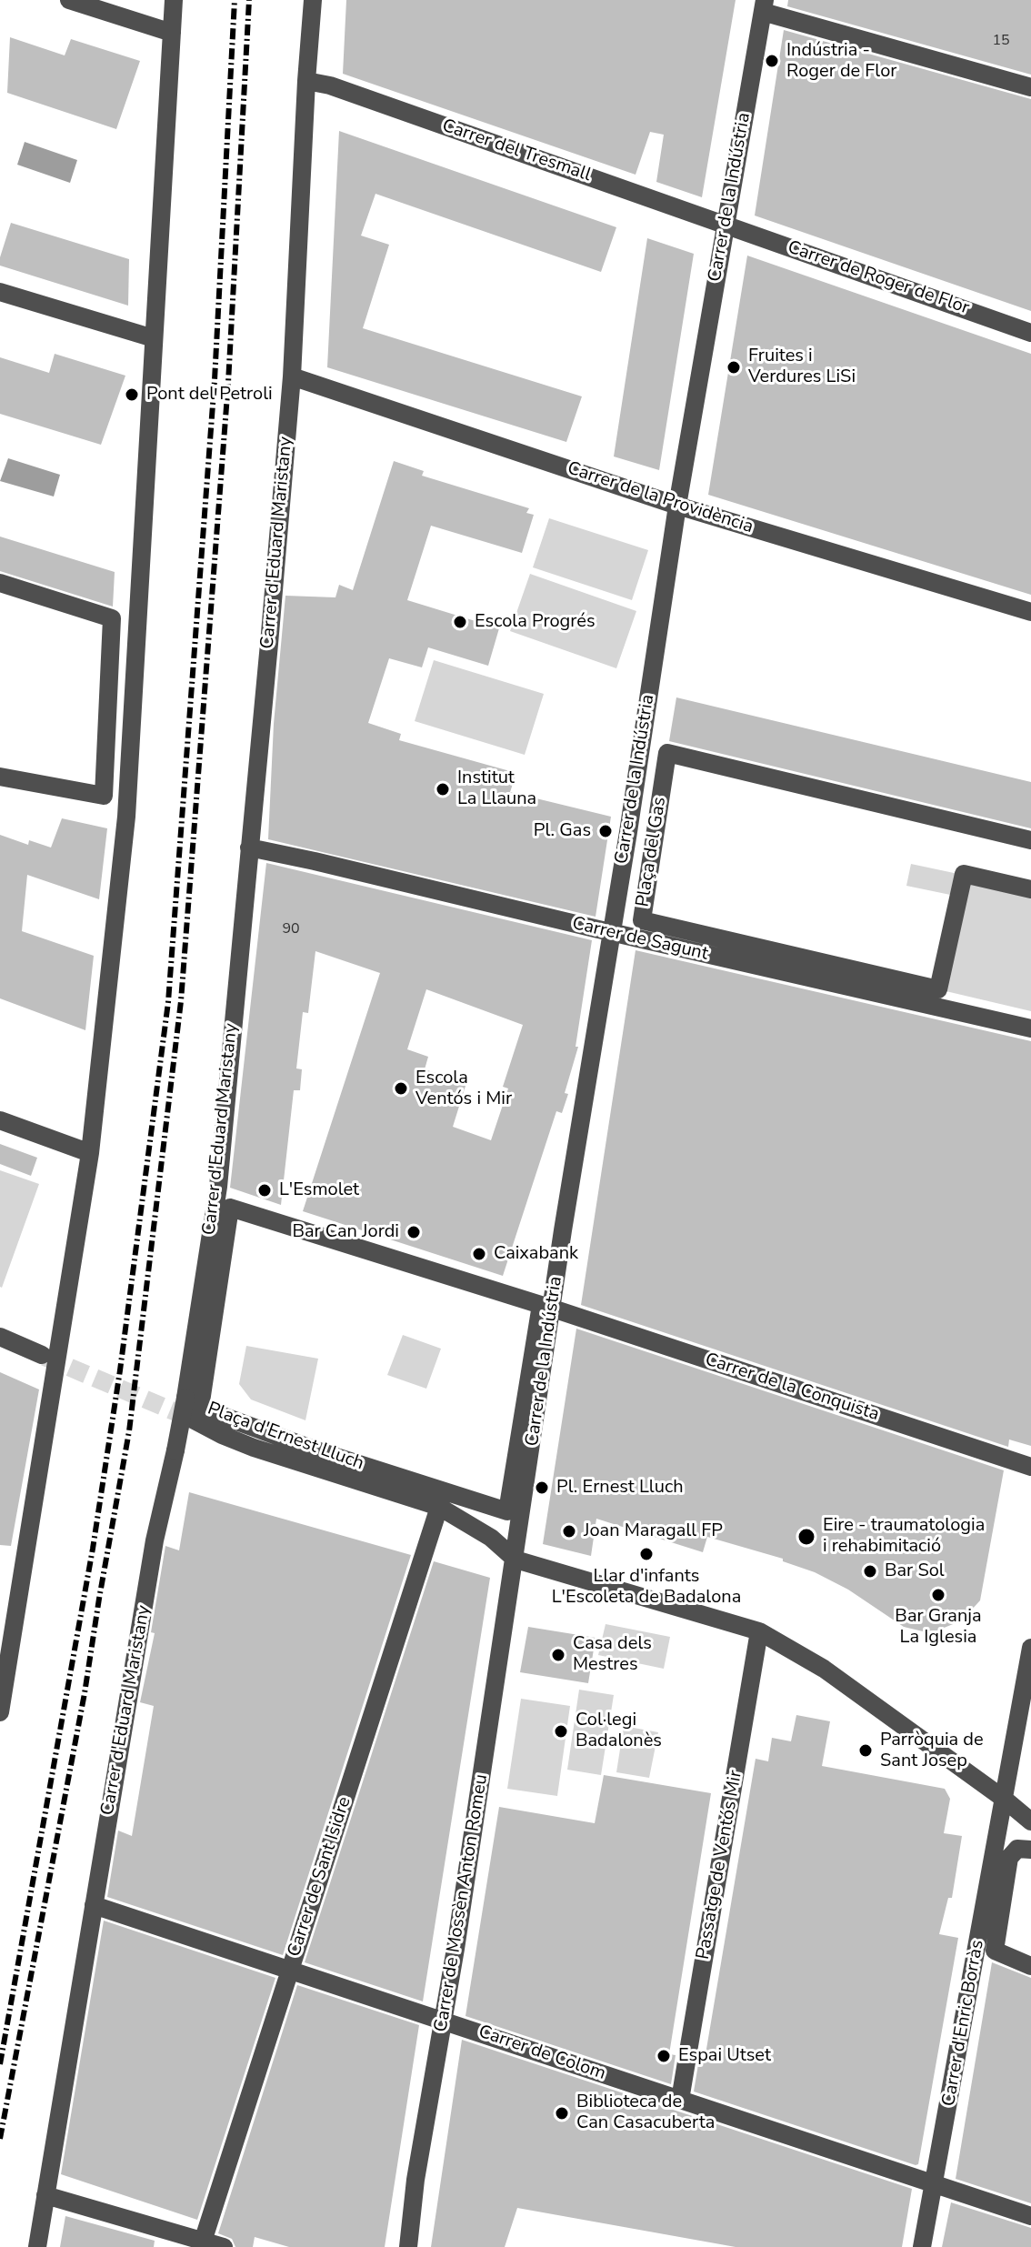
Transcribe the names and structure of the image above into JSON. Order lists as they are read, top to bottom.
{
  "streets": {
    "street": [
      "Carrer del Tresmall",
      "Carrer de la Indústria",
      "Carrer de Roger de Flor",
      "Carrer de la Providència",
      "Carrer d'Eduard Maristany",
      "Plaça del Gas",
      "Carrer de Sagunt",
      "Carrer de la Conquista",
      "Plaça d'Ernest Lluch",
      "Passatge de Ventós Mir",
      "Carrer de Sant Isidre",
      "Carrer de Mossèn Anton Romeu",
      "Carrer d'Enric Borràs",
      "Carrer de Colom"
    ]
  },
  "crossings": [
    ["Carrer del Tresmall", "Carrer de la Indústria"],
    ["Carrer del Tresmall", "Carrer de Roger de Flor"],
    ["Carrer del Tresmall", "Carrer d'Eduard Maristany"],
    ["Carrer de la Indústria", "Carrer de Roger de Flor"],
    ["Carrer de la Indústria", "Carrer de la Providència"],
    ["Carrer de la Indústria", "Carrer de Sagunt"],
    ["Carrer de la Indústria", "Carrer de la Conquista"],
    ["Carrer de la Indústria", "Plaça d'Ernest Lluch"],
    ["Carrer de la Indústria", "Carrer de Mossèn Anton Romeu"],
    ["Carrer de la Providència", "Carrer d'Eduard Maristany"],
    ["Carrer d'Eduard Maristany", "Carrer de Sagunt"],
    ["Carrer d'Eduard Maristany", "Carrer de Colom"],
    ["Carrer de la Conquista", "Plaça d'Ernest Lluch"],
    ["Passatge de Ventós Mir", "Carrer de Colom"],
    ["Carrer de Sant Isidre", "Carrer de Colom"],
    ["Carrer de Mossèn Anton Romeu", "Carrer de Colom"],
    ["Carrer d'Enric Borràs", "Carrer de Colom"]
  ],
  "places": [
    "Indústria - Roger de Flor",
    "Fruites i Verdures LiSi",
    "Pont del Petroli",
    "Escola Progrés",
    "Institut La Llauna",
    "Pl. Gas",
    "Escola Ventós i Mir",
    "L'Esmolet",
    "Bar Can Jordi",
    "Caixabank",
    "Pl. Ernest Lluch",
    "Joan Maragall FP",
    "Eire - traumatologia i rehabimitació",
    "Llar d'infants L'Escoleta de Badalona",
    "Bar Sol",
    "Bar Granja La Iglesia",
    "Casa dels Mestres",
    "Col·legi Badalonès",
    "Parròquia de Sant Josep",
    "Espai Utset",
    "Biblioteca de Can Casacuberta"
  ],
  "house_numbers": ["15", "90"]
}
